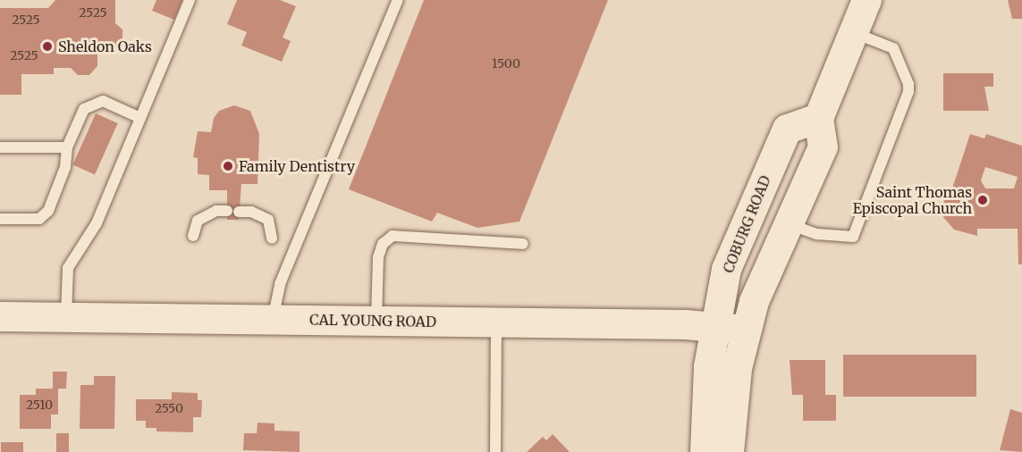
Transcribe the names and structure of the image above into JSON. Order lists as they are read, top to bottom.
{
  "streets": {
    "main road": ["COBURG ROAD", "CAL YOUNG ROAD"]
  },
  "crossings": [
    ["COBURG ROAD", "CAL YOUNG ROAD"]
  ],
  "places": ["Sheldon Oaks", "Family Dentistry", "Saint Thomas Episcopal Church"],
  "house_numbers": [
    "2525",
    "2525",
    "2525",
    "1500",
    "2510",
    "2550"
  ]
}
